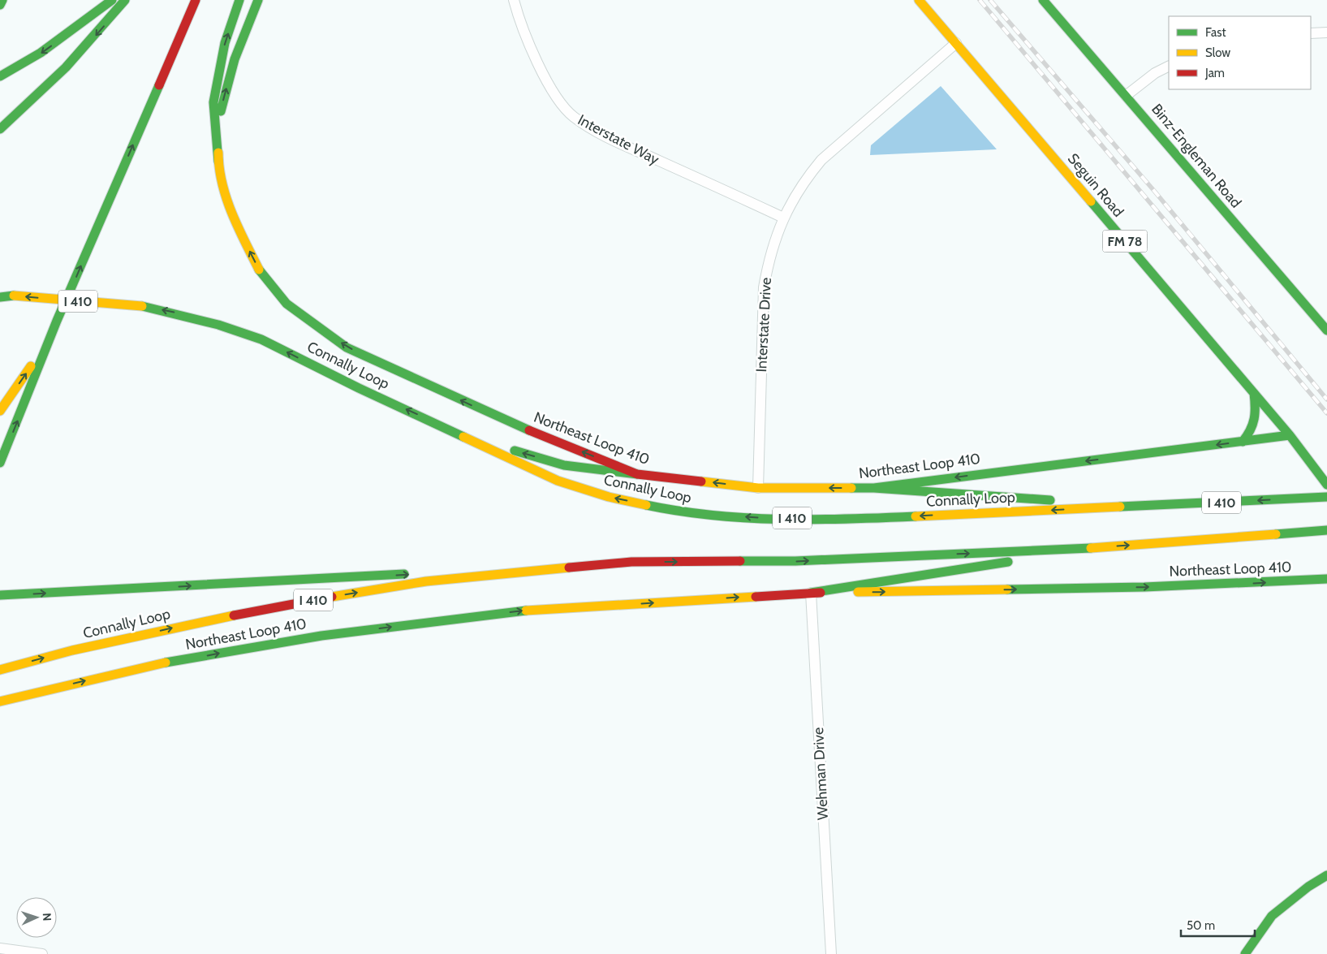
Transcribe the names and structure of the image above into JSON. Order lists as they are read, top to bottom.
{
  "streets": {
    "main road": [
      "Binz-Engleman Road",
      "Seguin Road",
      "FM 78",
      "I 410",
      "Connally Loop",
      "Northeast Loop 410"
    ],
    "street": ["Interstate Way", "Interstate Drive", "Wehman Drive"]
  },
  "crossings": [
    ["Interstate Way", "Interstate Drive"],
    ["Seguin Road", "Interstate Drive"],
    ["Seguin Road", "Northeast Loop 410"],
    ["Interstate Drive", "Northeast Loop 410"],
    ["Northeast Loop 410", "Wehman Drive"]
  ],
  "legend": ["Fast", "Slow", "Jam"],
  "scale_bar": "50 m",
  "north": "right"
}
